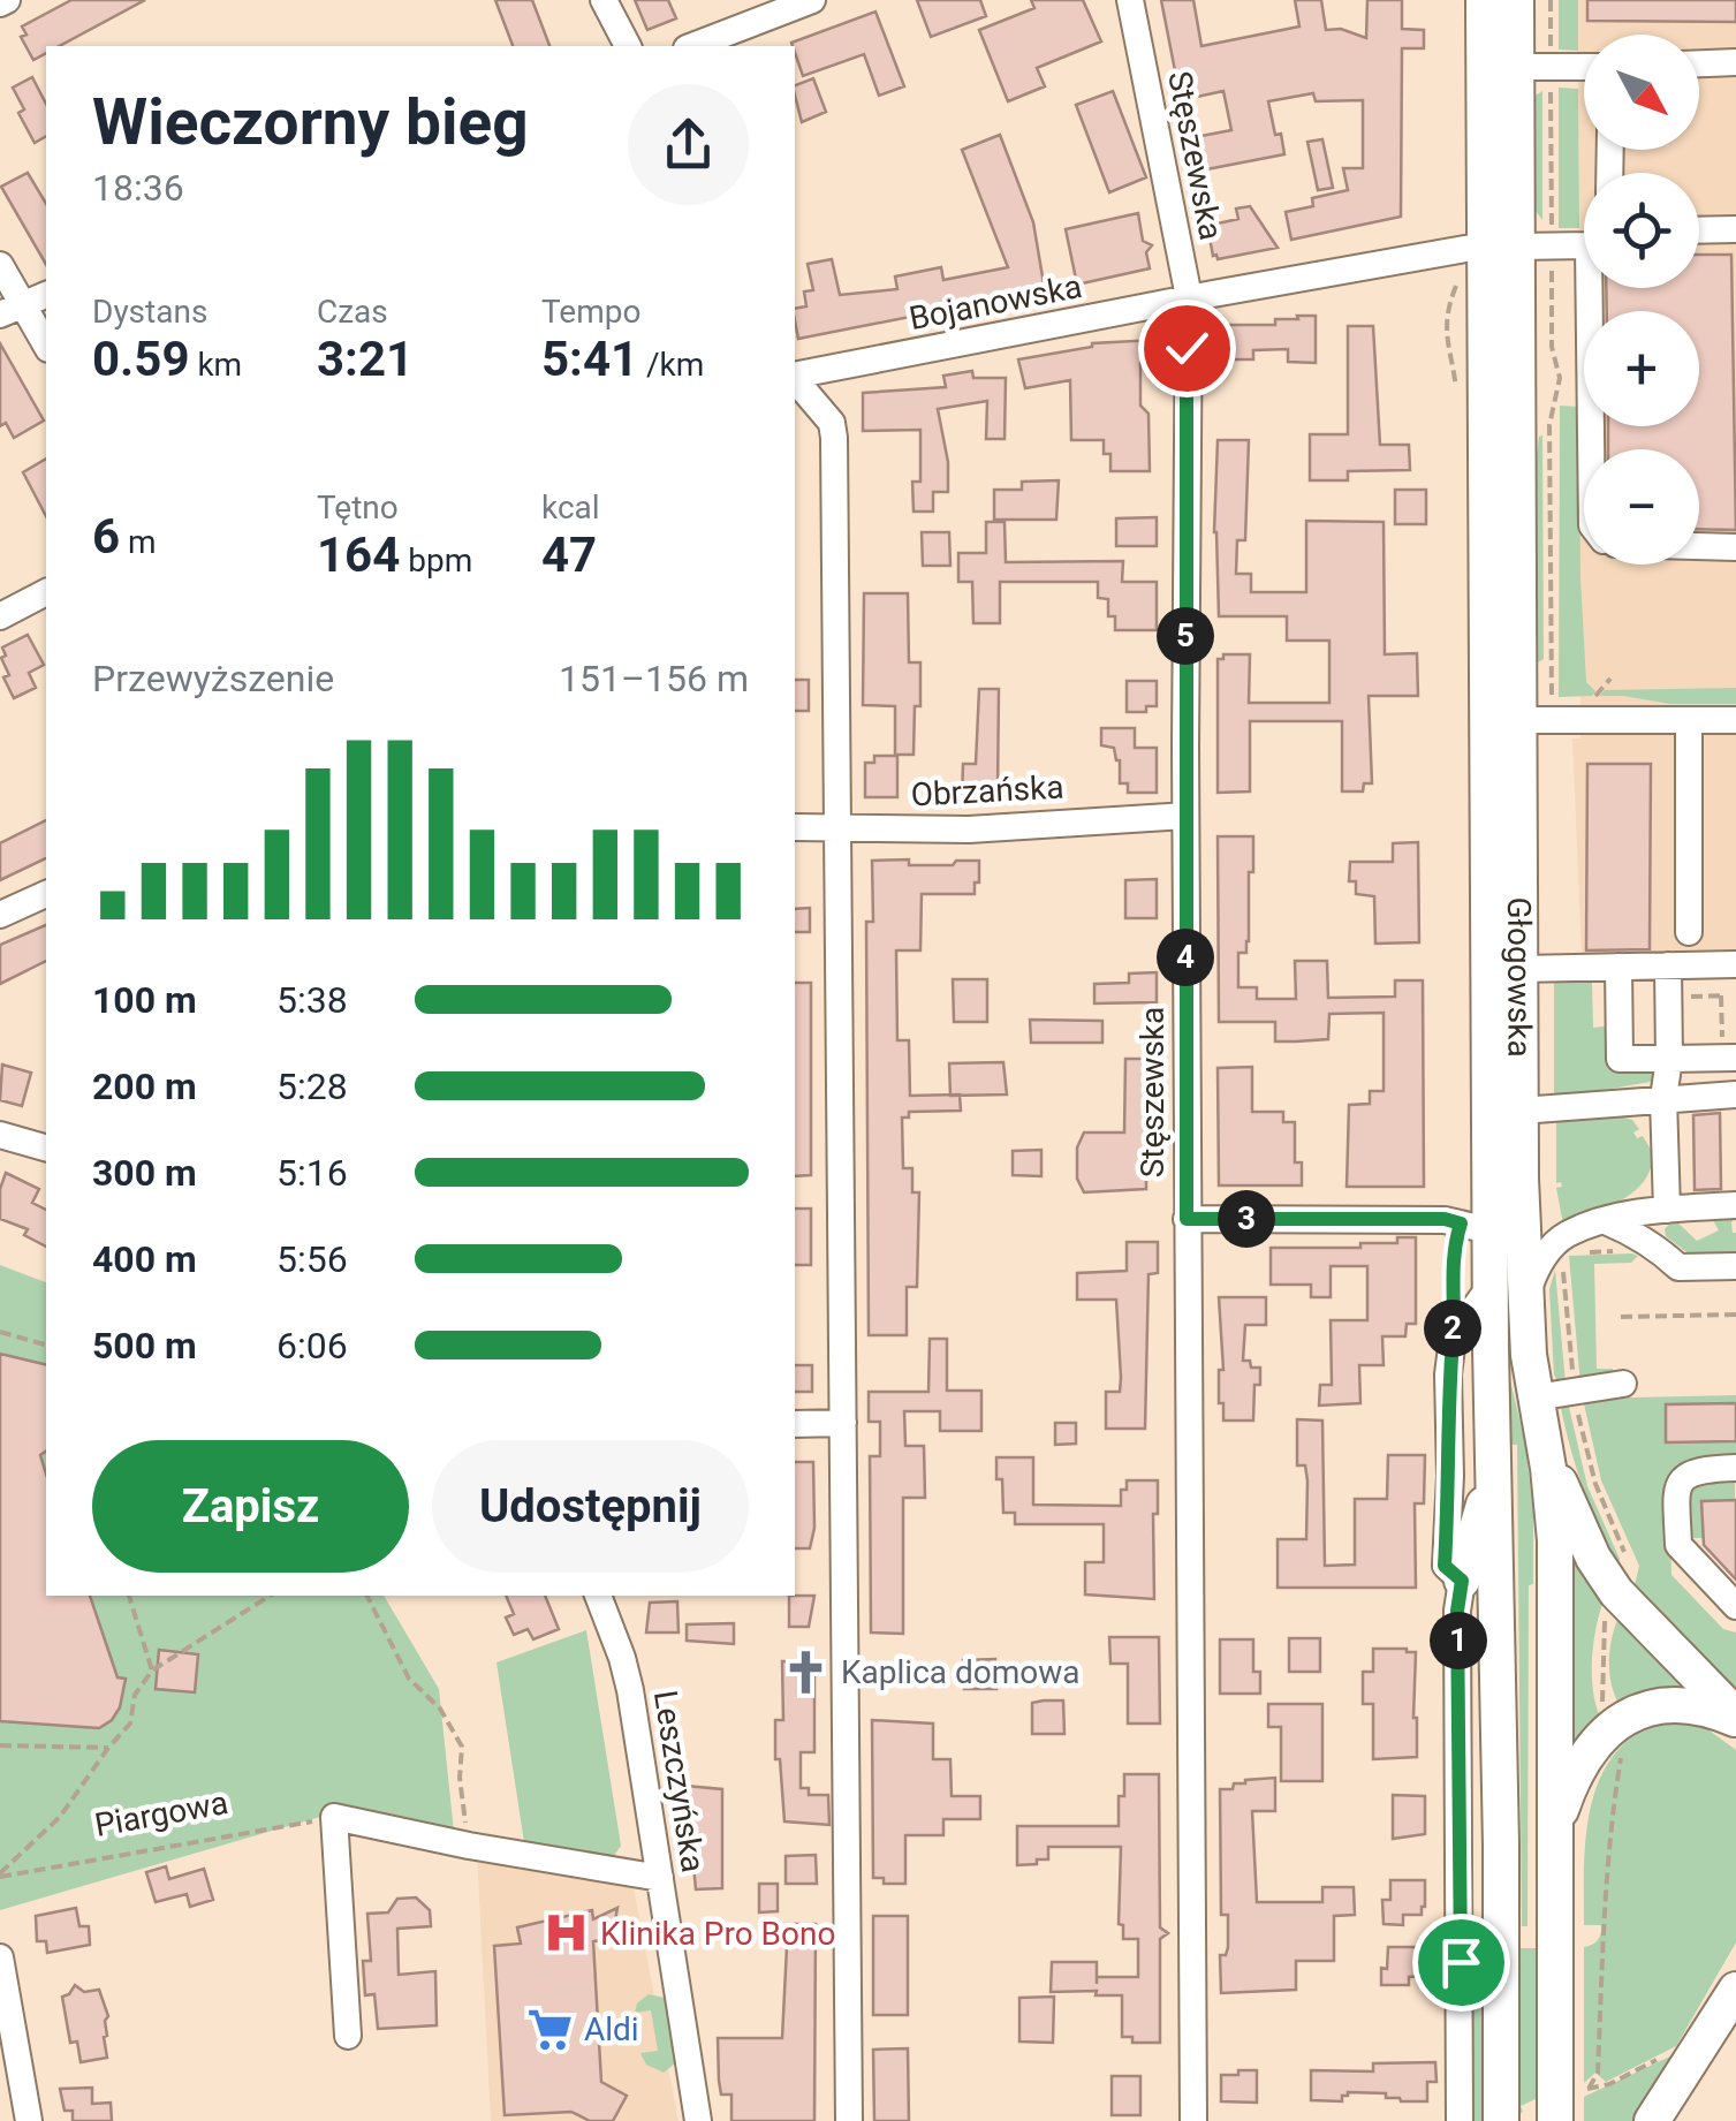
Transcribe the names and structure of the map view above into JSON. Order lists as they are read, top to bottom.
{
  "streets": {
    "main road": ["Głogowska"],
    "street": [
      "Stęszewska",
      "Bojanowska",
      "Obrzańska",
      "Leszczyńska"
    ],
    "path": ["Piargowa"]
  },
  "crossings": [
    ["Stęszewska", "Bojanowska"],
    ["Stęszewska", "Obrzańska"],
    ["Bojanowska", "Głogowska"]
  ],
  "places": {
    "church": ["Kaplica domowa"],
    "hospital": ["Klinika Pro Bono"],
    "supermarket": ["Aldi"]
  },
  "north": "bottom right",
  "page": {
    "map_buttons": ["+", "−"],
    "heading": ["Wieczorny bieg", "18:36"],
    "stats": [
      ["Dystans", "0.59 km"],
      ["Czas", "3:21"],
      ["Tempo", "5:41 /km"],
      ["6 m"],
      ["Tętno", "164 bpm"],
      ["kcal", "47"]
    ],
    "pins": [
      "5",
      "4",
      "3",
      "2",
      "1"
    ],
    "chart": ["Przewyższenie", "151–156 m"],
    "list": [
      {
        "name": "100 m",
        "note": "5:38"
      },
      {
        "name": "200 m",
        "note": "5:28"
      },
      {
        "name": "300 m",
        "note": "5:16"
      },
      {
        "name": "400 m",
        "note": "5:56"
      },
      {
        "name": "500 m",
        "note": "6:06"
      }
    ],
    "buttons": ["Zapisz", "Udostępnij"]
  }
}
